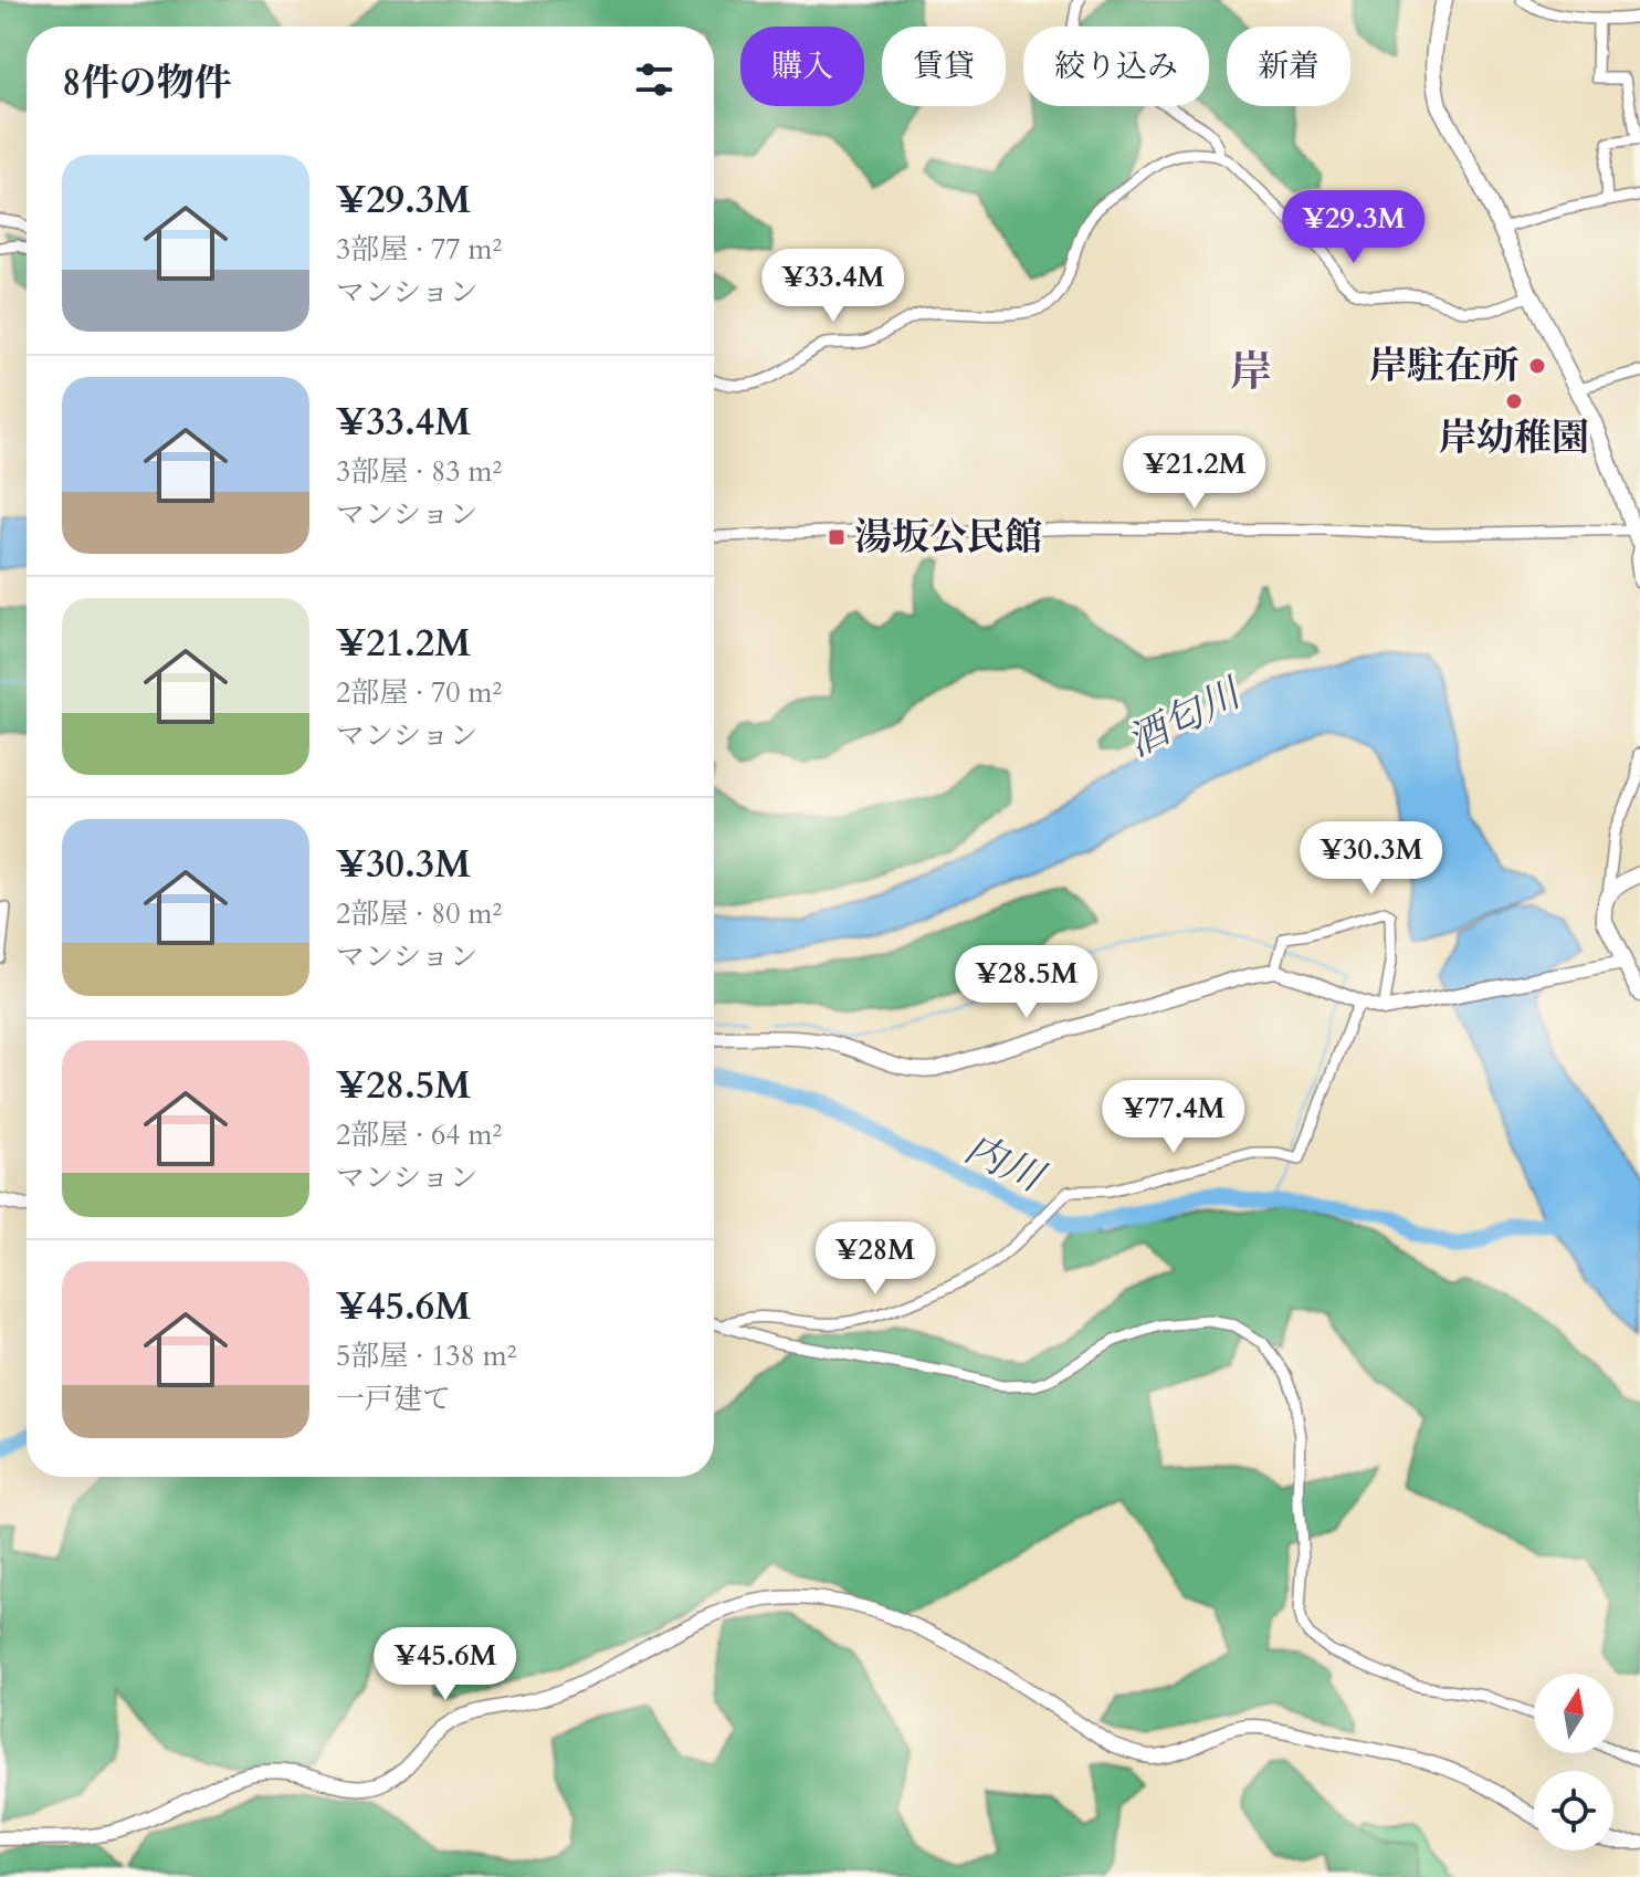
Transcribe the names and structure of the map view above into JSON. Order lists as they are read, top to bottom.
{
  "districts": ["岸"],
  "water": ["酒匂川", "内川"],
  "places": {
    "other": ["岸駐在所", "岸幼稚園"],
    "transit": ["湯坂公民館"]
  },
  "north": "top",
  "page": {
    "chip": [
      "購入",
      "賃貸",
      "絞り込み",
      "新着"
    ],
    "heading": "8件の物件",
    "list": [
      {
        "name": "¥29.3M",
        "note": "3部屋 · 77 m² · マンション"
      },
      {
        "name": "¥33.4M",
        "note": "3部屋 · 83 m² · マンション"
      },
      {
        "name": "¥21.2M",
        "note": "2部屋 · 70 m² · マンション"
      },
      {
        "name": "¥30.3M",
        "note": "2部屋 · 80 m² · マンション"
      },
      {
        "name": "¥28.5M",
        "note": "2部屋 · 64 m² · マンション"
      },
      {
        "name": "¥45.6M",
        "note": "5部屋 · 138 m² · 一戸建て"
      }
    ],
    "price": [
      "¥29.3M",
      "¥33.4M",
      "¥21.2M",
      "¥30.3M",
      "¥28.5M",
      "¥77.4M",
      "¥28M",
      "¥45.6M"
    ]
  }
}
